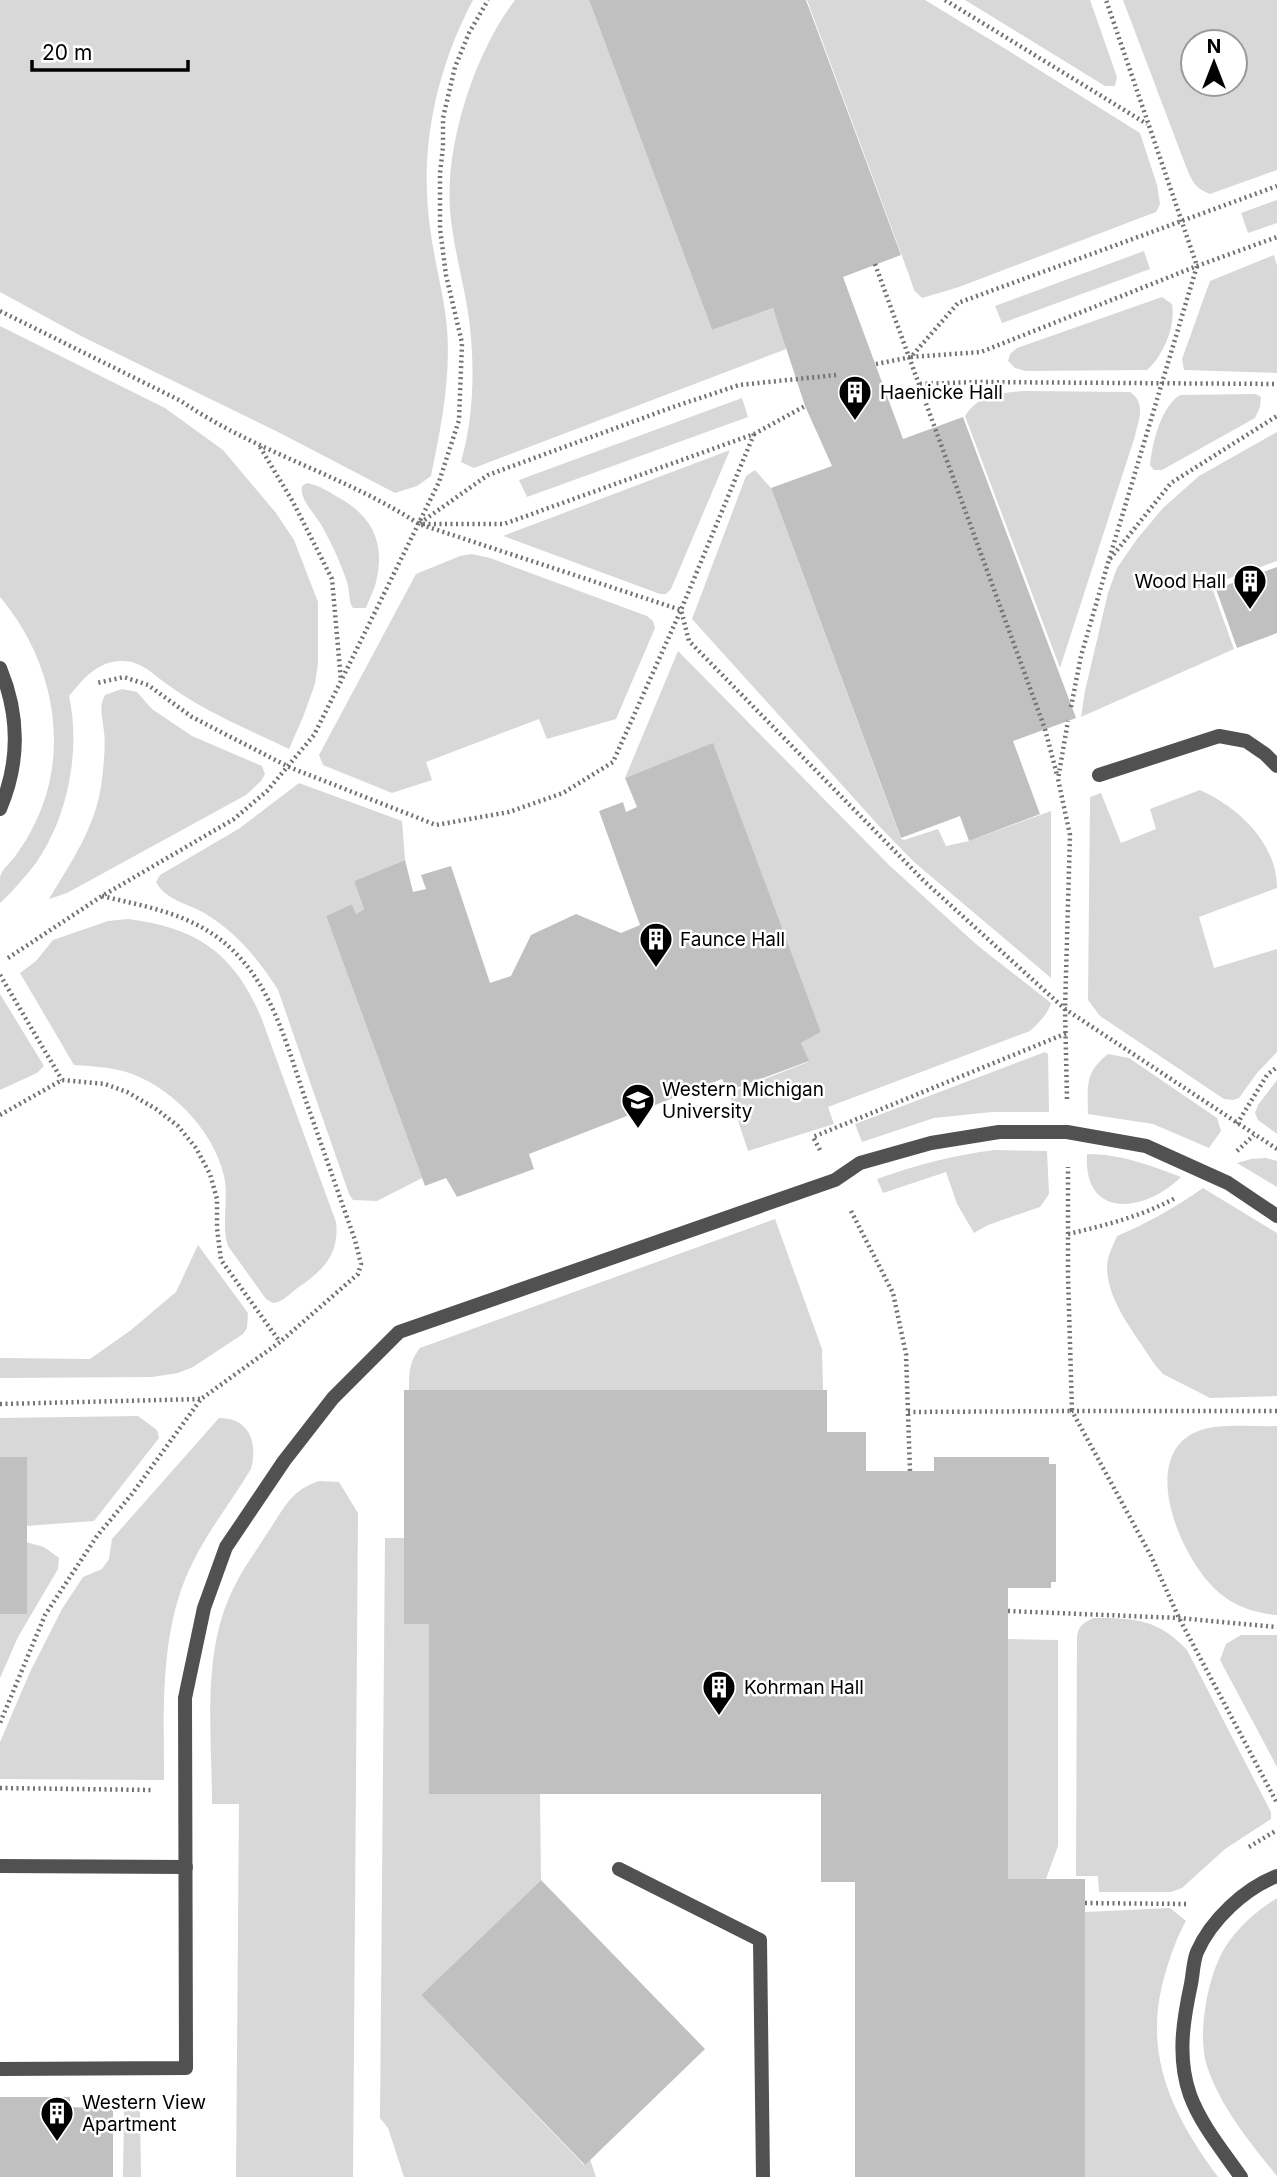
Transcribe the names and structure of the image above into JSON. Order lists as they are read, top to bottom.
{
  "places": {
    "building": [
      "Haenicke Hall",
      "Wood Hall",
      "Faunce Hall",
      "Kohrman Hall",
      "Western View Apartment"
    ],
    "school or university": ["Western Michigan University"]
  },
  "scale_bar": "20 m",
  "north": "top"
}
